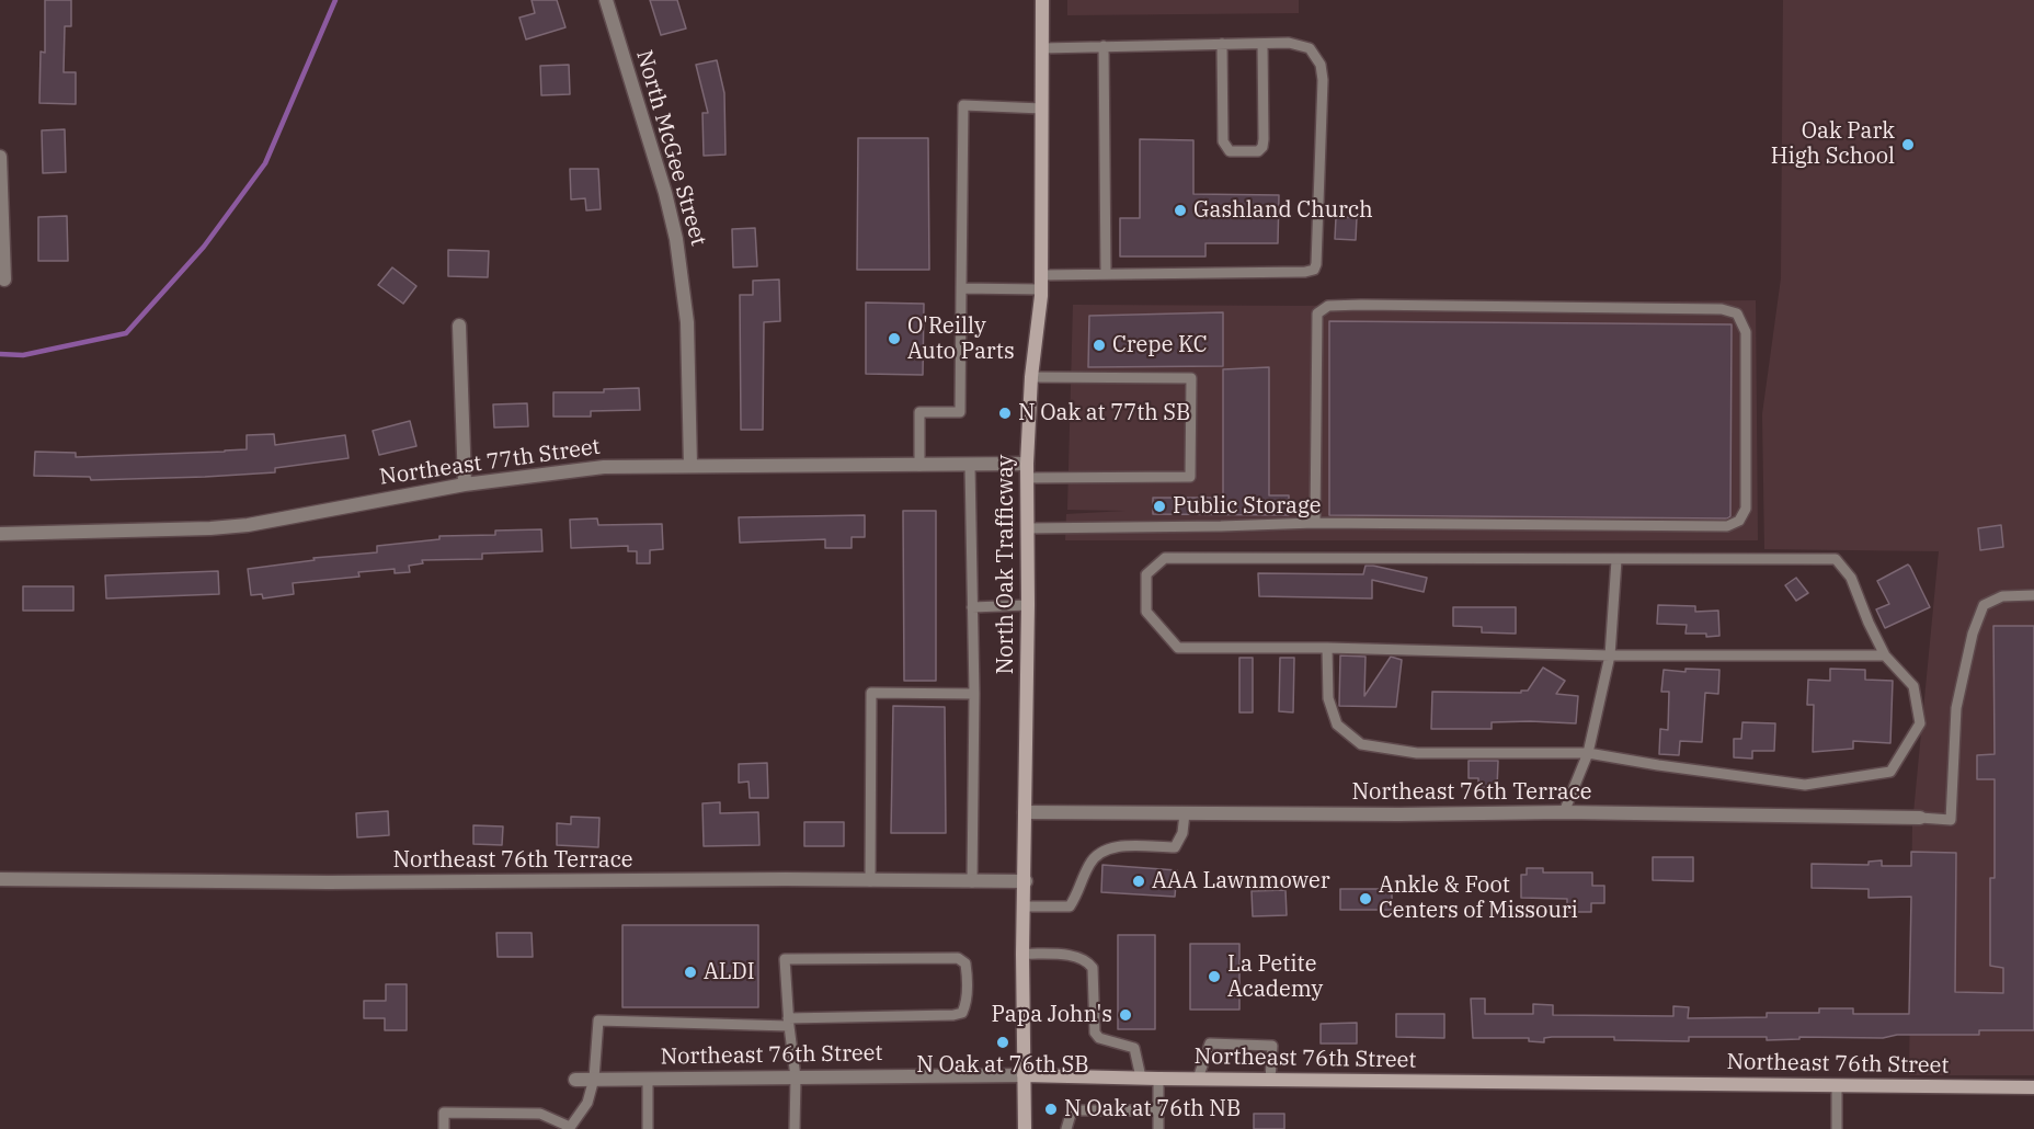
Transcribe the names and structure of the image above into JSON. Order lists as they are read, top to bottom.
{
  "streets": {
    "main road": ["North Oak Trafficway", "Northeast 76th Street"],
    "street": ["North McGee Street", "Northeast 77th Street", "Northeast 76th Terrace"]
  },
  "crossings": [
    ["North McGee Street", "Northeast 77th Street"],
    ["Northeast 77th Street", "North Oak Trafficway"],
    ["North Oak Trafficway", "Northeast 76th Terrace"],
    ["North Oak Trafficway", "Northeast 76th Street"]
  ],
  "places": [
    "Oak Park High School",
    "Gashland Church",
    "O'Reilly Auto Parts",
    "Crepe KC",
    "N Oak at 77th SB",
    "Public Storage",
    "AAA Lawnmower",
    "Ankle & Foot Centers of Missouri",
    "ALDI",
    "La Petite Academy",
    "Papa John's",
    "N Oak at 76th SB",
    "N Oak at 76th NB"
  ]
}
